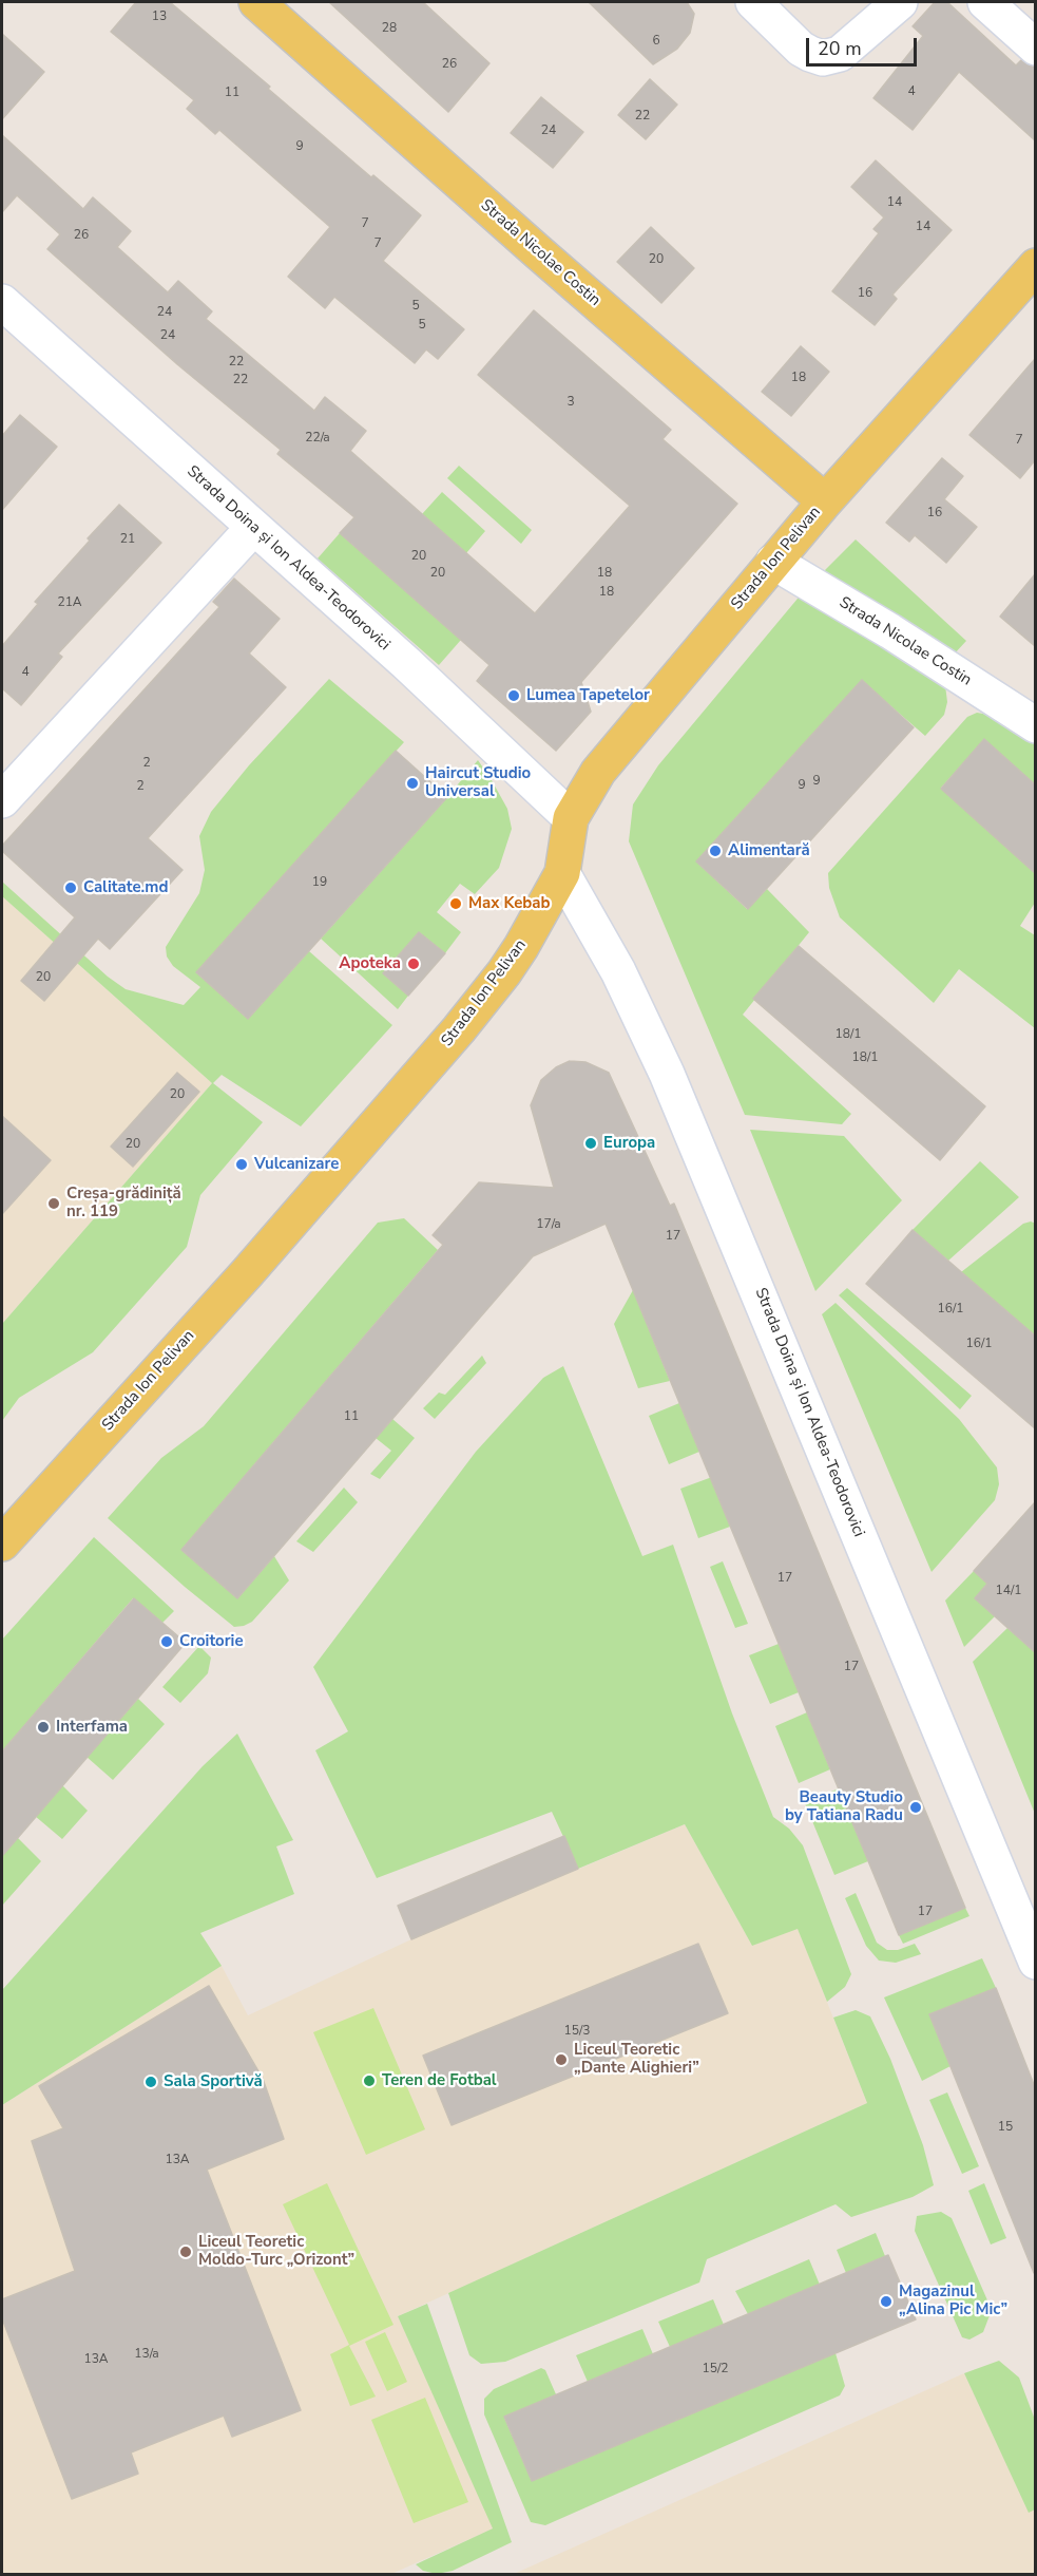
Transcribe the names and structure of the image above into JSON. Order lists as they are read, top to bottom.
{
  "streets": {
    "main road": ["Strada Nicolae Costin", "Strada Ion Pelivan"],
    "street": ["Strada Doina și Ion Aldea-Teodorovici"]
  },
  "crossings": [
    ["Strada Nicolae Costin", "Strada Ion Pelivan"],
    ["Strada Doina și Ion Aldea-Teodorovici", "Strada Ion Pelivan"]
  ],
  "places": [
    "Lumea Tapetelor",
    "Haircut Studio Universal",
    "Alimentară",
    "Calitate.md",
    "Max Kebab",
    "Apoteka",
    "Europa",
    "Vulcanizare",
    "Creșa-grădiniță nr. 119",
    "Croitorie",
    "Interfama",
    "Beauty Studio by Tatiana Radu",
    "Liceul Teoretic „Dante Alighieri”",
    "Teren de Fotbal",
    "Sala Sportivă",
    "Liceul Teoretic Moldo-Turc „Orizont”",
    "Magazinul „Alina Pic Mic”"
  ],
  "house_numbers": [
    "13",
    "28",
    "6",
    "26",
    "4",
    "11",
    "22",
    "24",
    "9",
    "14",
    "7",
    "14",
    "26",
    "7",
    "20",
    "16",
    "5",
    "24",
    "5",
    "24",
    "22",
    "18",
    "22",
    "3",
    "22/a",
    "7",
    "16",
    "21",
    "20",
    "20",
    "18",
    "18",
    "21A",
    "4",
    "2",
    "9",
    "9",
    "2",
    "19",
    "20",
    "18/1",
    "18/1",
    "20",
    "20",
    "17/a",
    "17",
    "16/1",
    "16/1",
    "11",
    "17",
    "14/1",
    "17",
    "17",
    "15/3",
    "15",
    "13A",
    "13/a",
    "13A",
    "15/2"
  ],
  "scale_bar": "20 m"
}
